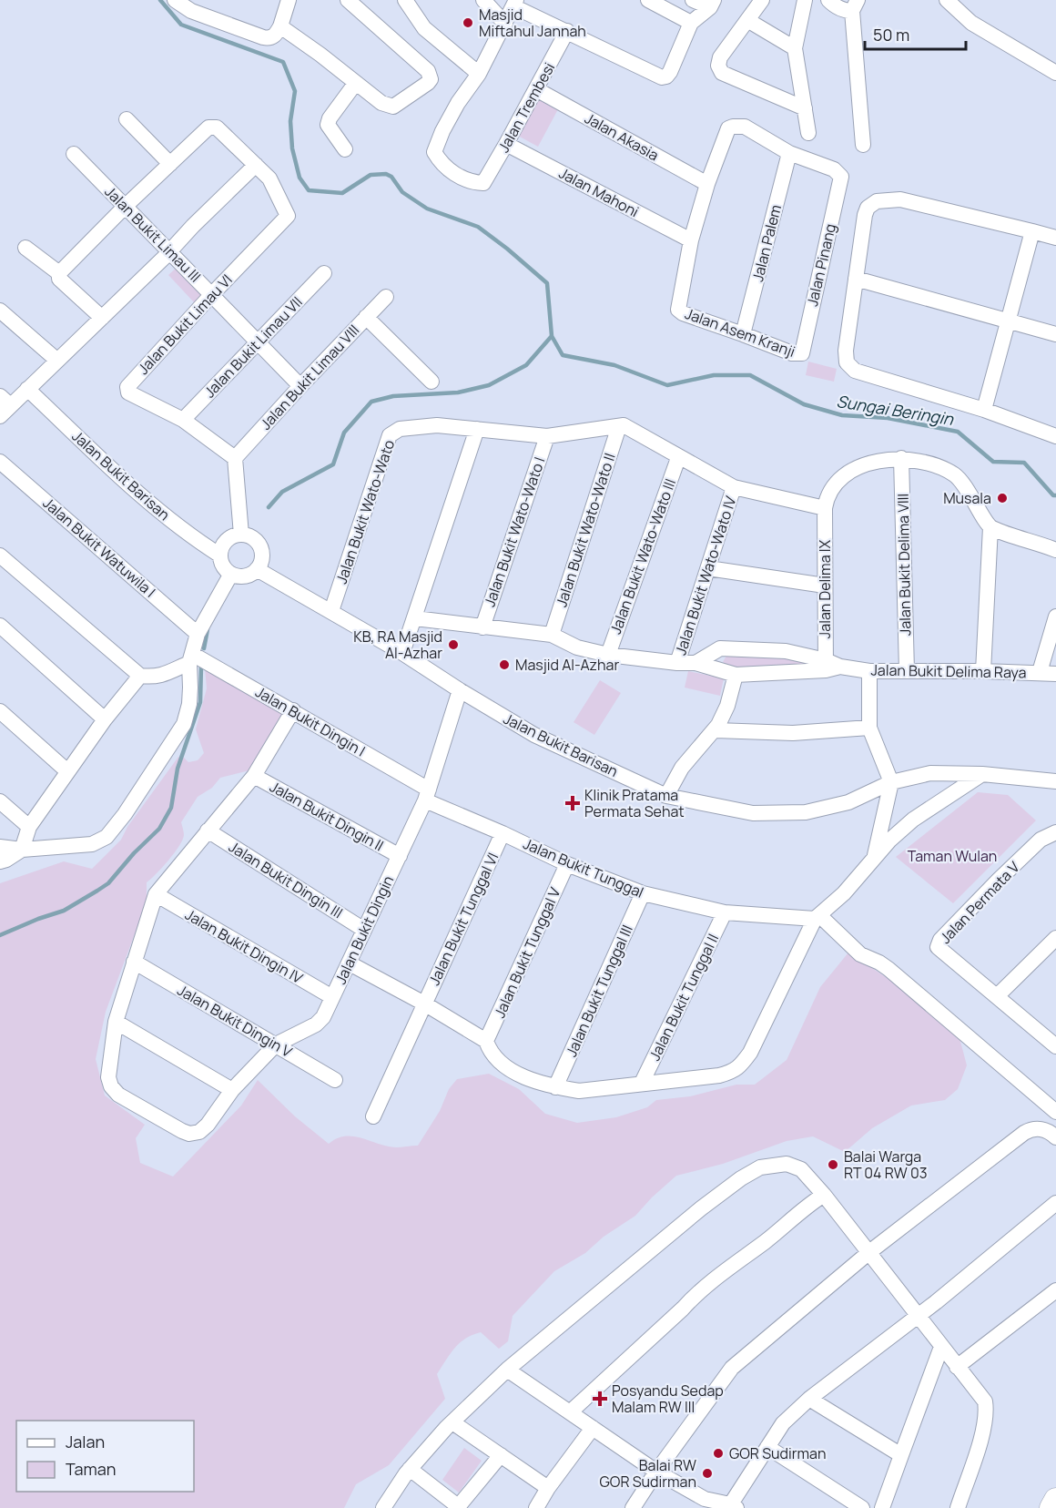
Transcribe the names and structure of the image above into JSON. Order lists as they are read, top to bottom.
{
  "streets": {
    "street": [
      "Jalan Trembesi",
      "Jalan Akasia",
      "Jalan Mahoni",
      "Jalan Bukit Limau III",
      "Jalan Palem",
      "Jalan Pinang",
      "Jalan Bukit Limau VI",
      "Jalan Asem Kranji",
      "Jalan Bukit Limau VII",
      "Jalan Bukit Limau VIII",
      "Jalan Bukit Barisan",
      "Jalan Bukit Wato-Wato",
      "Jalan Bukit Wato-Wato II",
      "Jalan Bukit Wato-Wato I",
      "Jalan Bukit Watuwila I",
      "Jalan Bukit Wato-Wato III",
      "Jalan Bukit Delima VIII",
      "Jalan Bukit Wato-Wato IV",
      "Jalan Delima IX",
      "Jalan Bukit Delima Raya",
      "Jalan Bukit Dingin I",
      "Jalan Bukit Dingin II",
      "Jalan Bukit Tunggal",
      "Jalan Bukit Dingin III",
      "Jalan Permata V",
      "Jalan Bukit Tunggal VI",
      "Jalan Bukit Dingin",
      "Jalan Bukit Dingin IV",
      "Jalan Bukit Tunggal V",
      "Jalan Bukit Tunggal III",
      "Jalan Bukit Tunggal II",
      "Jalan Bukit Dingin V"
    ]
  },
  "crossings": [
    ["Jalan Trembesi", "Jalan Akasia"],
    ["Jalan Trembesi", "Jalan Mahoni"],
    ["Jalan Mahoni", "Jalan Asem Kranji"],
    ["Jalan Bukit Limau III", "Jalan Bukit Limau VI"],
    ["Jalan Bukit Limau III", "Jalan Bukit Limau VII"],
    ["Jalan Bukit Limau III", "Jalan Bukit Limau VIII"],
    ["Jalan Palem", "Jalan Pinang"],
    ["Jalan Palem", "Jalan Asem Kranji"],
    ["Jalan Pinang", "Jalan Asem Kranji"],
    ["Jalan Bukit Limau VI", "Jalan Bukit Limau VII"],
    ["Jalan Bukit Limau VI", "Jalan Bukit Limau VIII"],
    ["Jalan Bukit Barisan", "Jalan Bukit Wato-Wato"],
    ["Jalan Bukit Barisan", "Jalan Bukit Dingin"],
    ["Jalan Bukit Wato-Wato", "Jalan Bukit Wato-Wato II"],
    ["Jalan Bukit Wato-Wato", "Jalan Bukit Wato-Wato I"],
    ["Jalan Bukit Delima VIII", "Jalan Bukit Delima Raya"],
    ["Jalan Delima IX", "Jalan Bukit Delima Raya"],
    ["Jalan Bukit Dingin I", "Jalan Bukit Tunggal"],
    ["Jalan Bukit Dingin I", "Jalan Bukit Dingin"],
    ["Jalan Bukit Dingin II", "Jalan Bukit Dingin"],
    ["Jalan Bukit Tunggal", "Jalan Bukit Tunggal VI"],
    ["Jalan Bukit Tunggal", "Jalan Bukit Dingin"],
    ["Jalan Bukit Tunggal", "Jalan Bukit Tunggal V"],
    ["Jalan Bukit Tunggal", "Jalan Bukit Tunggal III"],
    ["Jalan Bukit Tunggal", "Jalan Bukit Tunggal II"],
    ["Jalan Bukit Dingin III", "Jalan Bukit Dingin"],
    ["Jalan Bukit Dingin", "Jalan Bukit Dingin IV"],
    ["Jalan Bukit Dingin", "Jalan Bukit Dingin V"]
  ],
  "water": ["Sungai Beringin"],
  "parks": ["Taman Wulan"],
  "places": {
    "other": [
      "Masjid Miftahul Jannah",
      "Musala",
      "KB, RA Masjid Al-Azhar",
      "Masjid Al-Azhar",
      "Balai Warga RT 04 RW 03",
      "GOR Sudirman",
      "Balai RW GOR Sudirman"
    ],
    "health": ["Klinik Pratama Permata Sehat", "Posyandu Sedap Malam RW III"]
  },
  "legend": ["Jalan", "Taman"],
  "scale_bar": "50 m"
}
